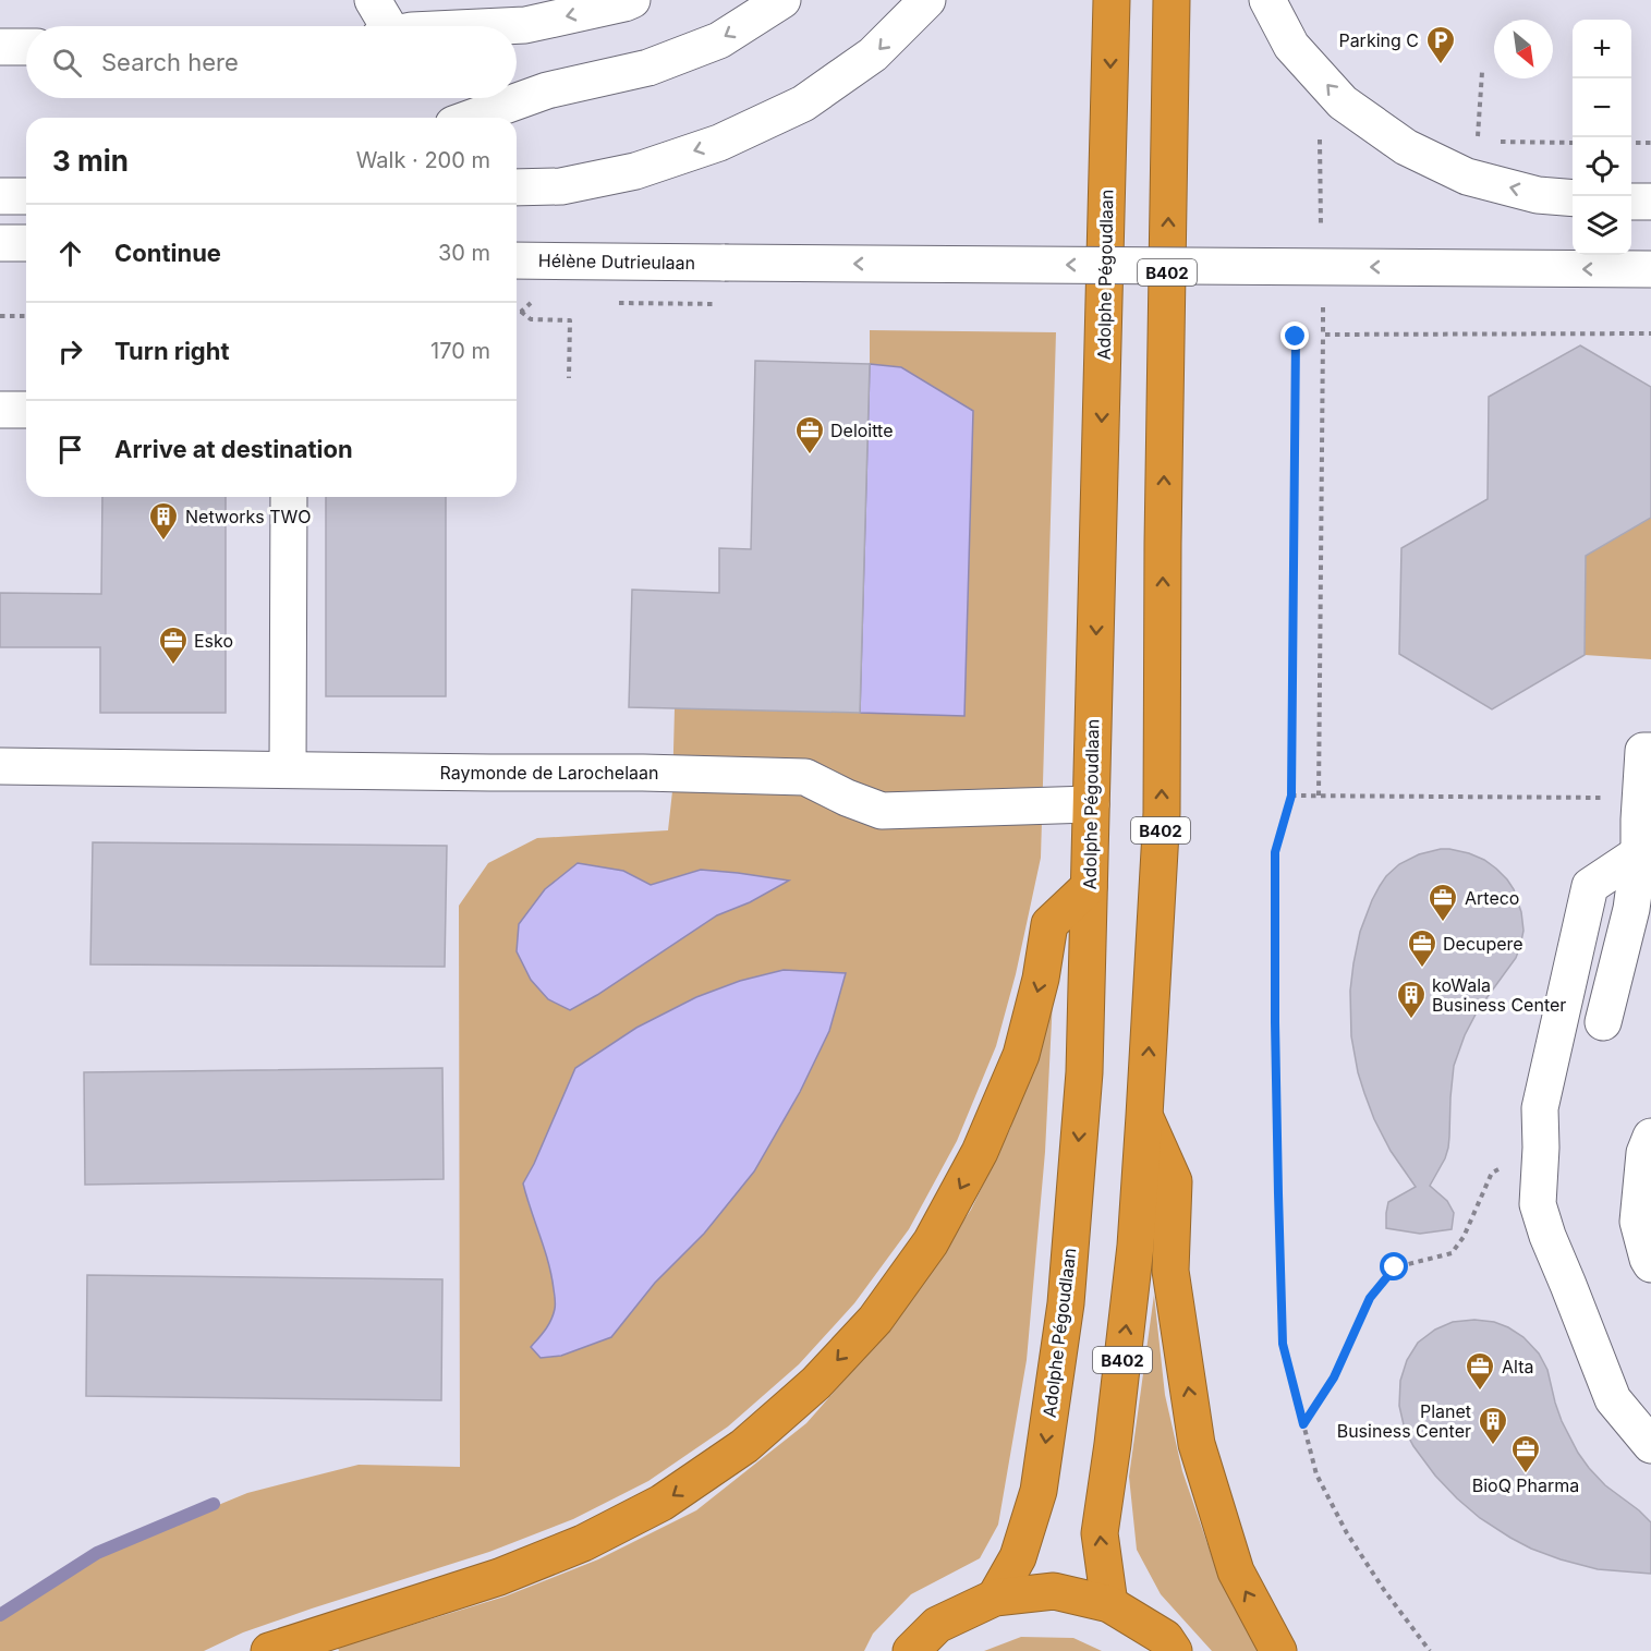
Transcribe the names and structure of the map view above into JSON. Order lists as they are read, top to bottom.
{
  "streets": {
    "highway": ["B402", "Adolphe Pégoudlaan"],
    "street": ["Hélène Dutrieulaan", "Raymonde de Larochelaan"]
  },
  "crossings": [
    ["Adolphe Pégoudlaan", "Raymonde de Larochelaan"]
  ],
  "places": {
    "parking": ["Parking C"],
    "office": [
      "Deloitte",
      "Esko",
      "Arteco",
      "Decupere",
      "Alta",
      "BioQ Pharma"
    ],
    "building": ["Networks TWO", "koWala Business Center", "Planet Business Center"]
  },
  "north": "bottom right",
  "page": {
    "map_buttons": ["+", "−"],
    "search": "Search here",
    "heading": ["3 min", "Walk · 200 m"],
    "list": [
      ["Continue", "30 m"],
      ["Turn right", "170 m"],
      "Arrive at destination"
    ]
  }
}
